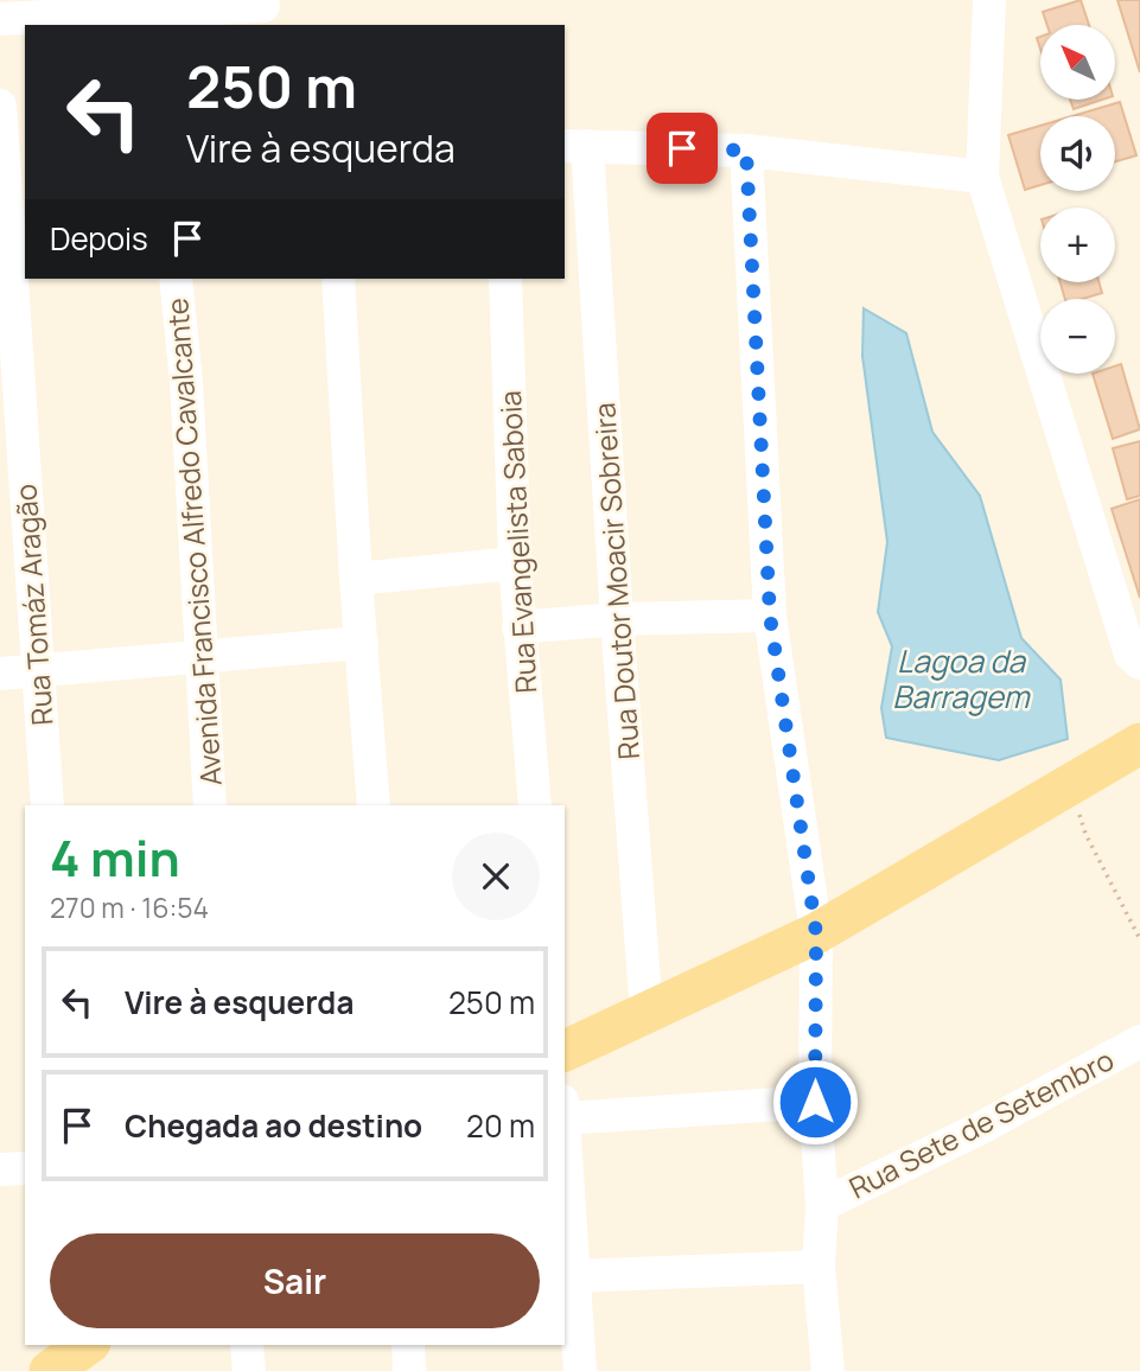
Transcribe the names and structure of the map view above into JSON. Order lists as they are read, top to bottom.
{
  "streets": {
    "street": [
      "Avenida Francisco Alfredo Cavalcante",
      "Rua Evangelista Saboia",
      "Rua Doutor Moacir Sobreira",
      "Rua Tomáz Aragão",
      "Rua Sete de Setembro"
    ]
  },
  "water": ["Lagoa da Barragem"],
  "north": "top left",
  "page": {
    "map_buttons": ["+", "−"],
    "turn": ["250 m", "Vire à esquerda"],
    "then": "Depois",
    "heading": ["4 min", "270 m · 16:54"],
    "list": [
      {
        "name": "Vire à esquerda",
        "value": "250 m"
      },
      {
        "name": "Chegada ao destino",
        "value": "20 m"
      }
    ],
    "buttons": "Sair"
  }
}
